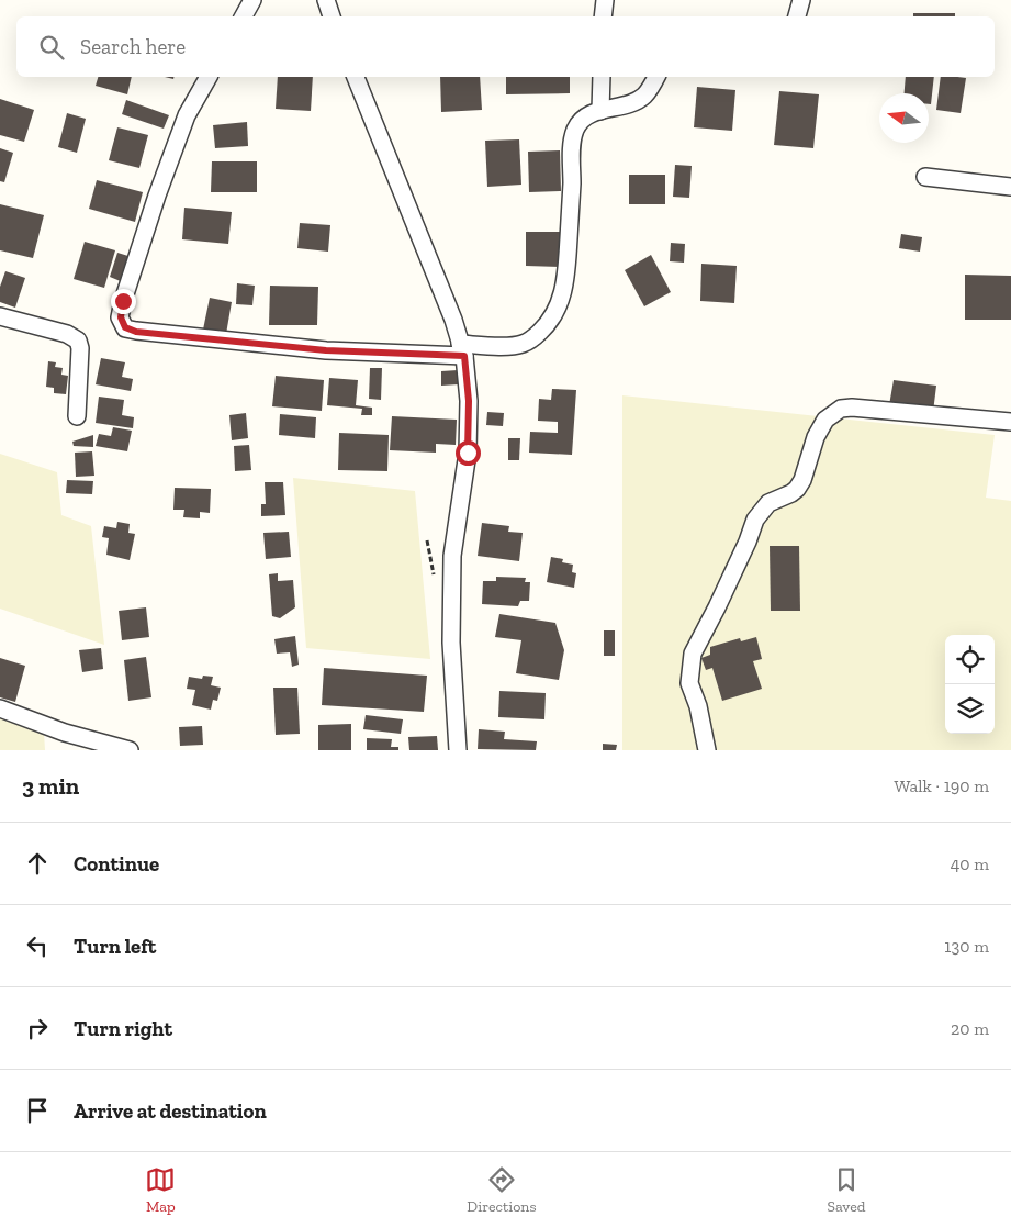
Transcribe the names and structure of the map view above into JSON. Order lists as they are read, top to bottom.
{
  "north": "left",
  "page": {
    "search": "Search here",
    "heading": ["3 min", "Walk · 190 m"],
    "list": [
      ["Continue", "40 m"],
      ["Turn left", "130 m"],
      ["Turn right", "20 m"],
      "Arrive at destination"
    ],
    "nav": ["Map", "Directions", "Saved"]
  }
}
